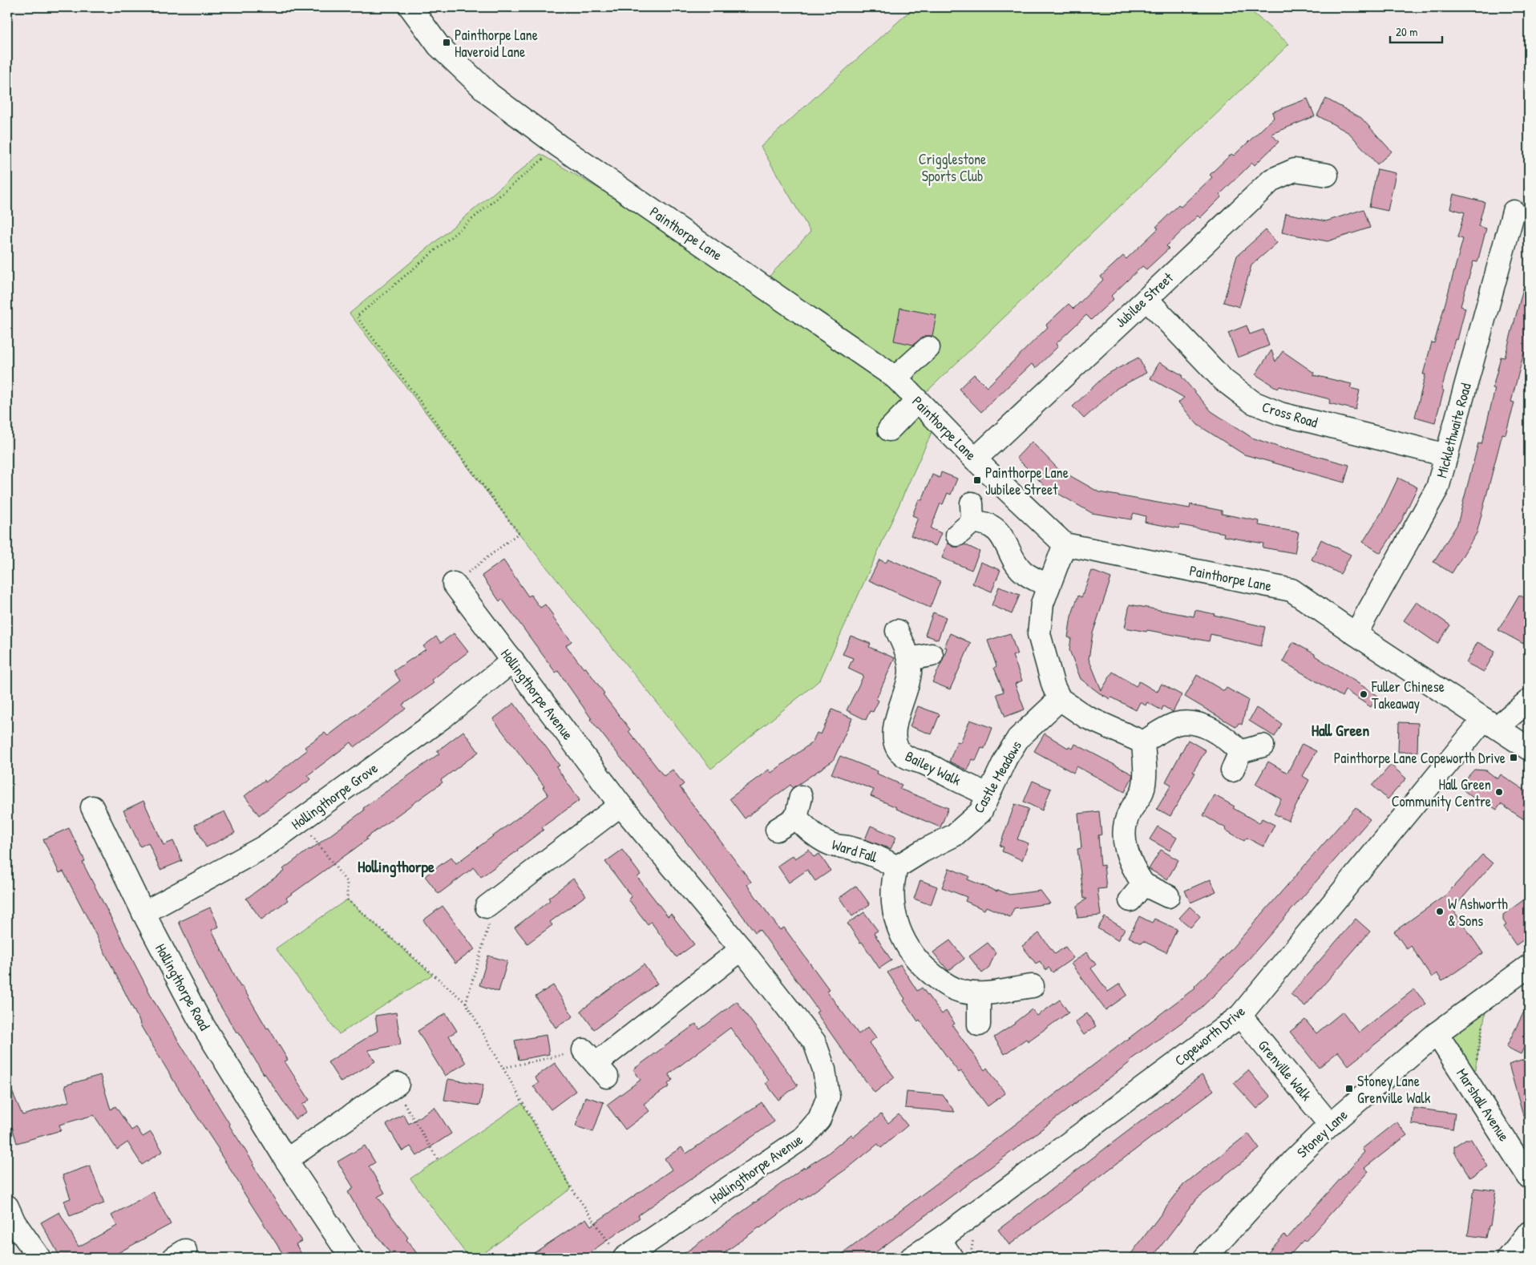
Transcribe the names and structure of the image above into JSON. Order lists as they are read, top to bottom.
{
  "streets": {
    "street": [
      "Painthorpe Lane",
      "Jubilee Street",
      "Cross Road",
      "Micklethwaite Road",
      "Hollingthorpe Avenue",
      "Bailey Walk",
      "Castle Meadows",
      "Hollingthorpe Grove",
      "Ward Fall",
      "Hollingthorpe Road",
      "Copeworth Drive",
      "Grenville Walk",
      "Marshall Avenue",
      "Stoney Lane"
    ]
  },
  "crossings": [
    ["Painthorpe Lane", "Jubilee Street"],
    ["Painthorpe Lane", "Micklethwaite Road"],
    ["Painthorpe Lane", "Copeworth Drive"],
    ["Jubilee Street", "Cross Road"],
    ["Cross Road", "Micklethwaite Road"],
    ["Hollingthorpe Avenue", "Hollingthorpe Grove"],
    ["Bailey Walk", "Castle Meadows"],
    ["Castle Meadows", "Ward Fall"],
    ["Hollingthorpe Grove", "Hollingthorpe Road"],
    ["Copeworth Drive", "Grenville Walk"],
    ["Grenville Walk", "Stoney Lane"],
    ["Marshall Avenue", "Stoney Lane"]
  ],
  "districts": ["Hall Green", "Hollingthorpe"],
  "parks": ["Crigglestone Sports Club"],
  "places": {
    "transit": [
      "Painthorpe Lane Haveroid Lane",
      "Painthorpe Lane Jubilee Street",
      "Painthorpe Lane Copeworth Drive",
      "Stoney Lane Grenville Walk"
    ],
    "other": ["Fuller Chinese Takeaway", "Hall Green Community Centre", "W Ashworth & Sons"]
  },
  "scale_bar": "20 m"
}
